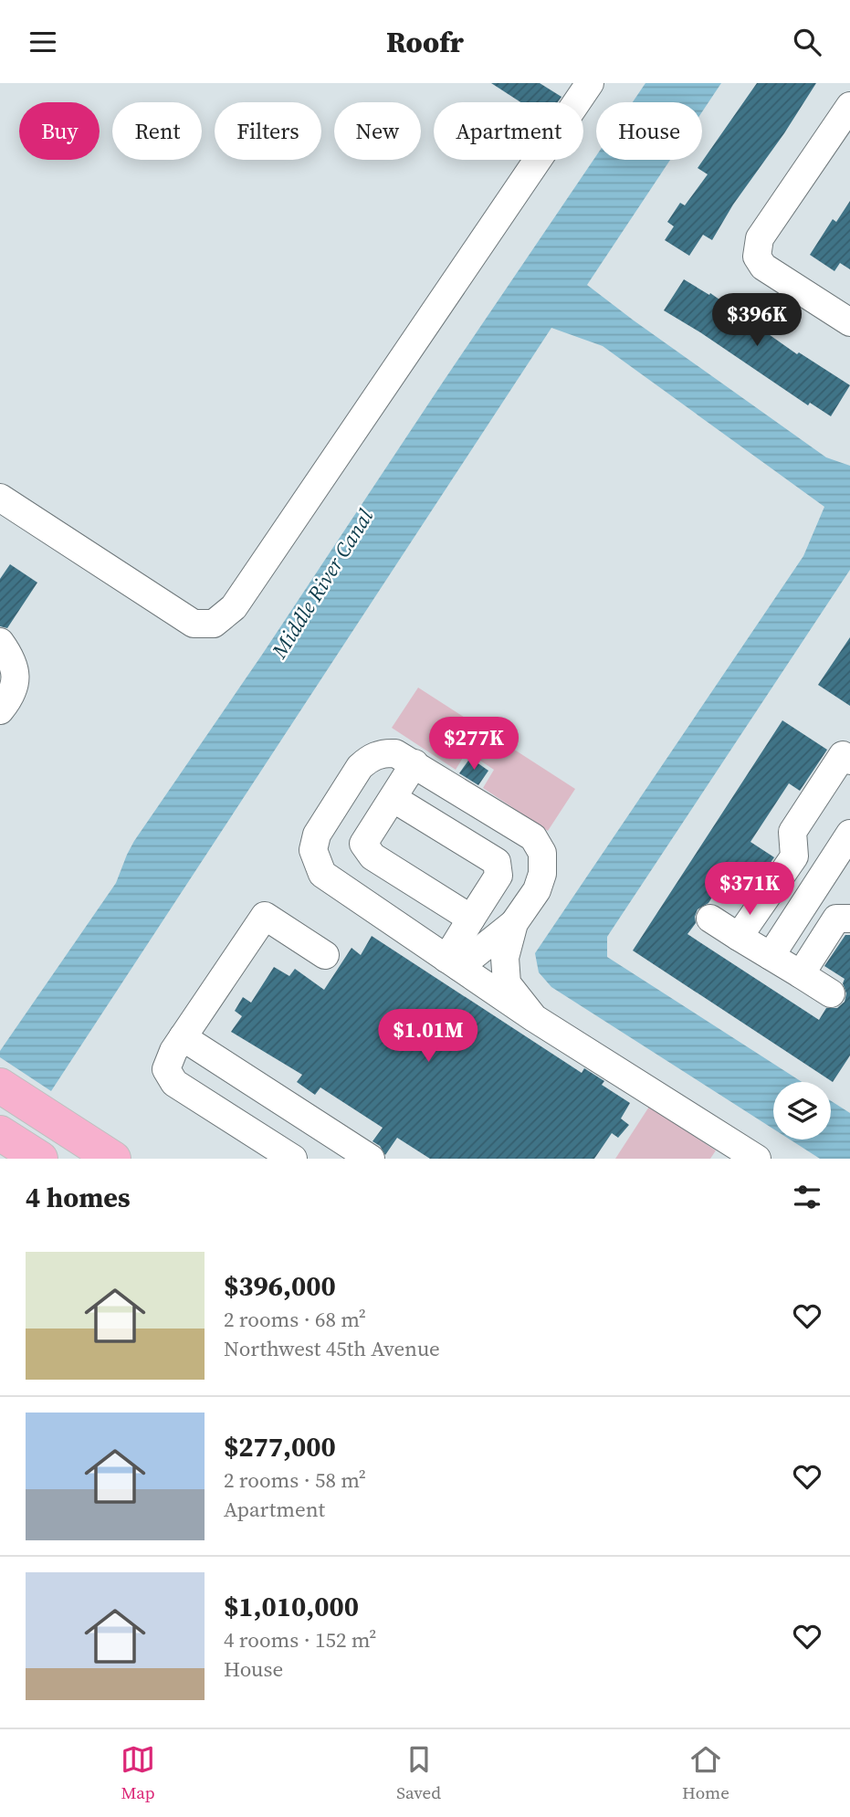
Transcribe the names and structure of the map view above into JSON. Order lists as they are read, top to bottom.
{
  "water": ["Middle River Canal"],
  "page": {
    "header": "Roofr",
    "chip": [
      "Buy",
      "Rent",
      "Filters",
      "New",
      "Apartment",
      "House"
    ],
    "price": [
      "$396K",
      "$277K",
      "$371K",
      "$1.01M"
    ],
    "heading": "4 homes",
    "list": [
      {
        "name": "$396,000",
        "note": "2 rooms · 68 m² · Northwest 45th Avenue"
      },
      {
        "name": "$277,000",
        "note": "2 rooms · 58 m² · Apartment"
      },
      {
        "name": "$1,010,000",
        "note": "4 rooms · 152 m² · House"
      }
    ],
    "tabs": ["Map", "Saved", "Home"]
  }
}
